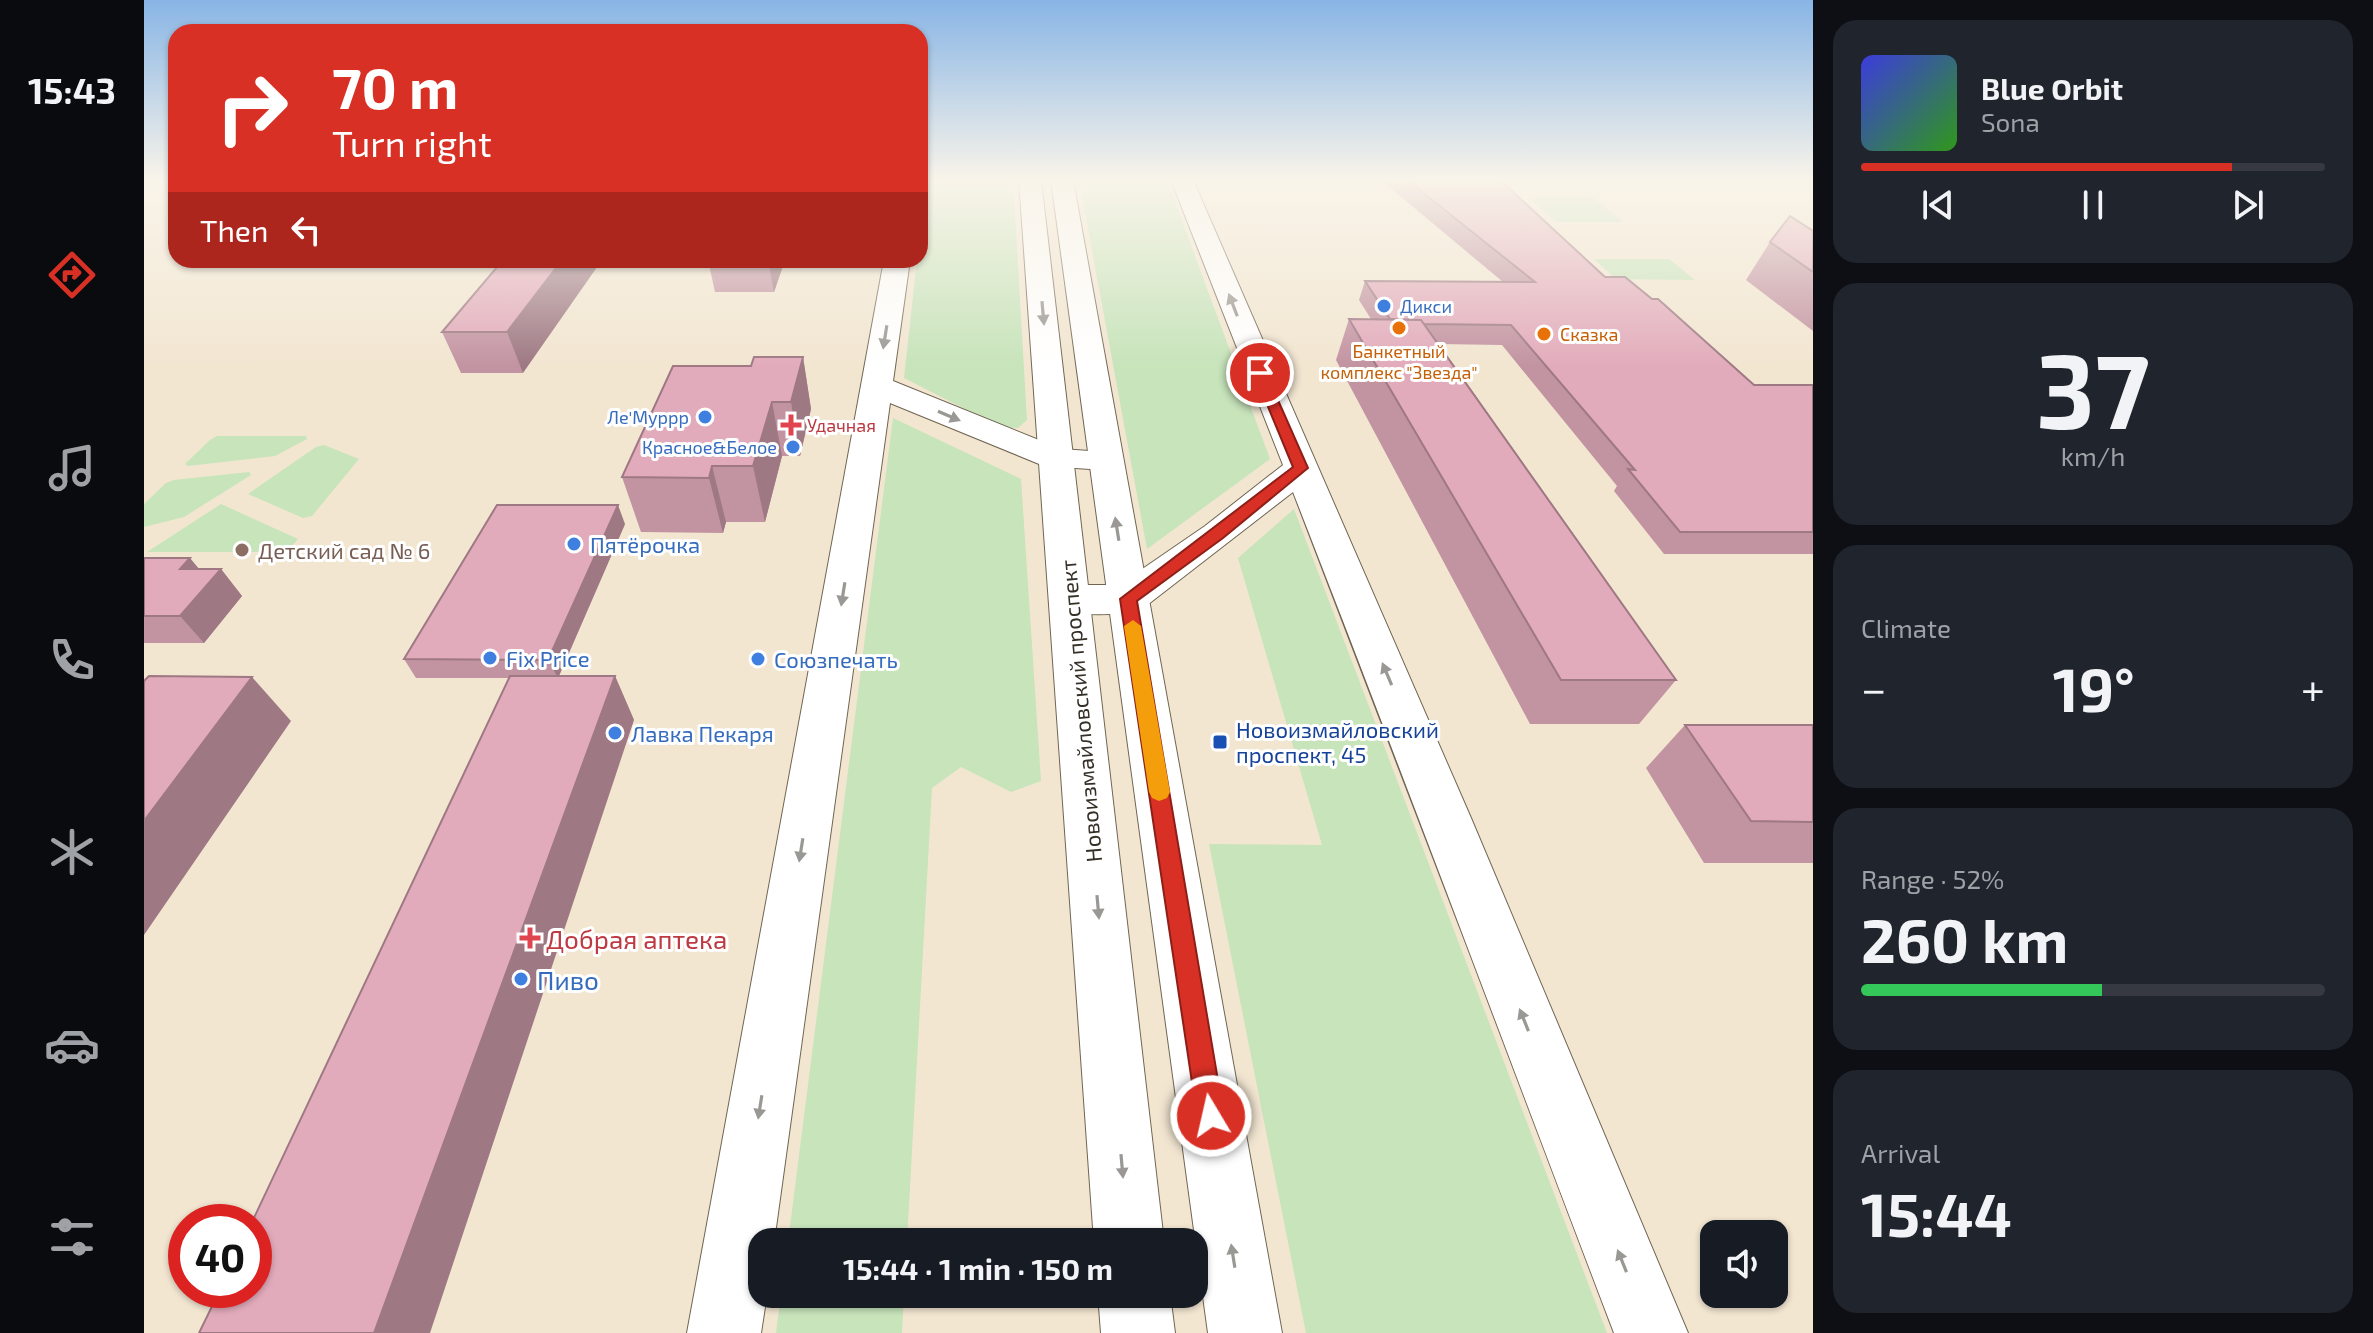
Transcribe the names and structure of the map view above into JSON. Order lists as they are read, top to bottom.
{
  "streets": {
    "street": ["Новоизмайловский проспект"]
  },
  "places": {
    "other": [
      "Дикси",
      "Банкетный комплекс \"Звезда\"",
      "Сказка",
      "Ле'Муррр",
      "Красное&Белое",
      "Пятёрочка",
      "Детский сад № 6",
      "Fix Price",
      "Союзпечать",
      "Лавка Пекаря",
      "Пиво"
    ],
    "health": ["Удачная", "Добрая аптека"],
    "transit": ["Новоизмайловский проспект, 45"]
  },
  "page": {
    "tabs": "15:43",
    "turn": ["70 m", "Turn right"],
    "song": ["Blue Orbit", "Sona"],
    "then": "Then",
    "tile": [
      ["37", "km/h"],
      "Climate",
      ["Range · 52%", "260 km"],
      ["Arrival", "15:44"]
    ],
    "heat": ["−", "19°", "+"],
    "limit": "40",
    "trip": "15:44 · 1 min · 150 m"
  }
}
